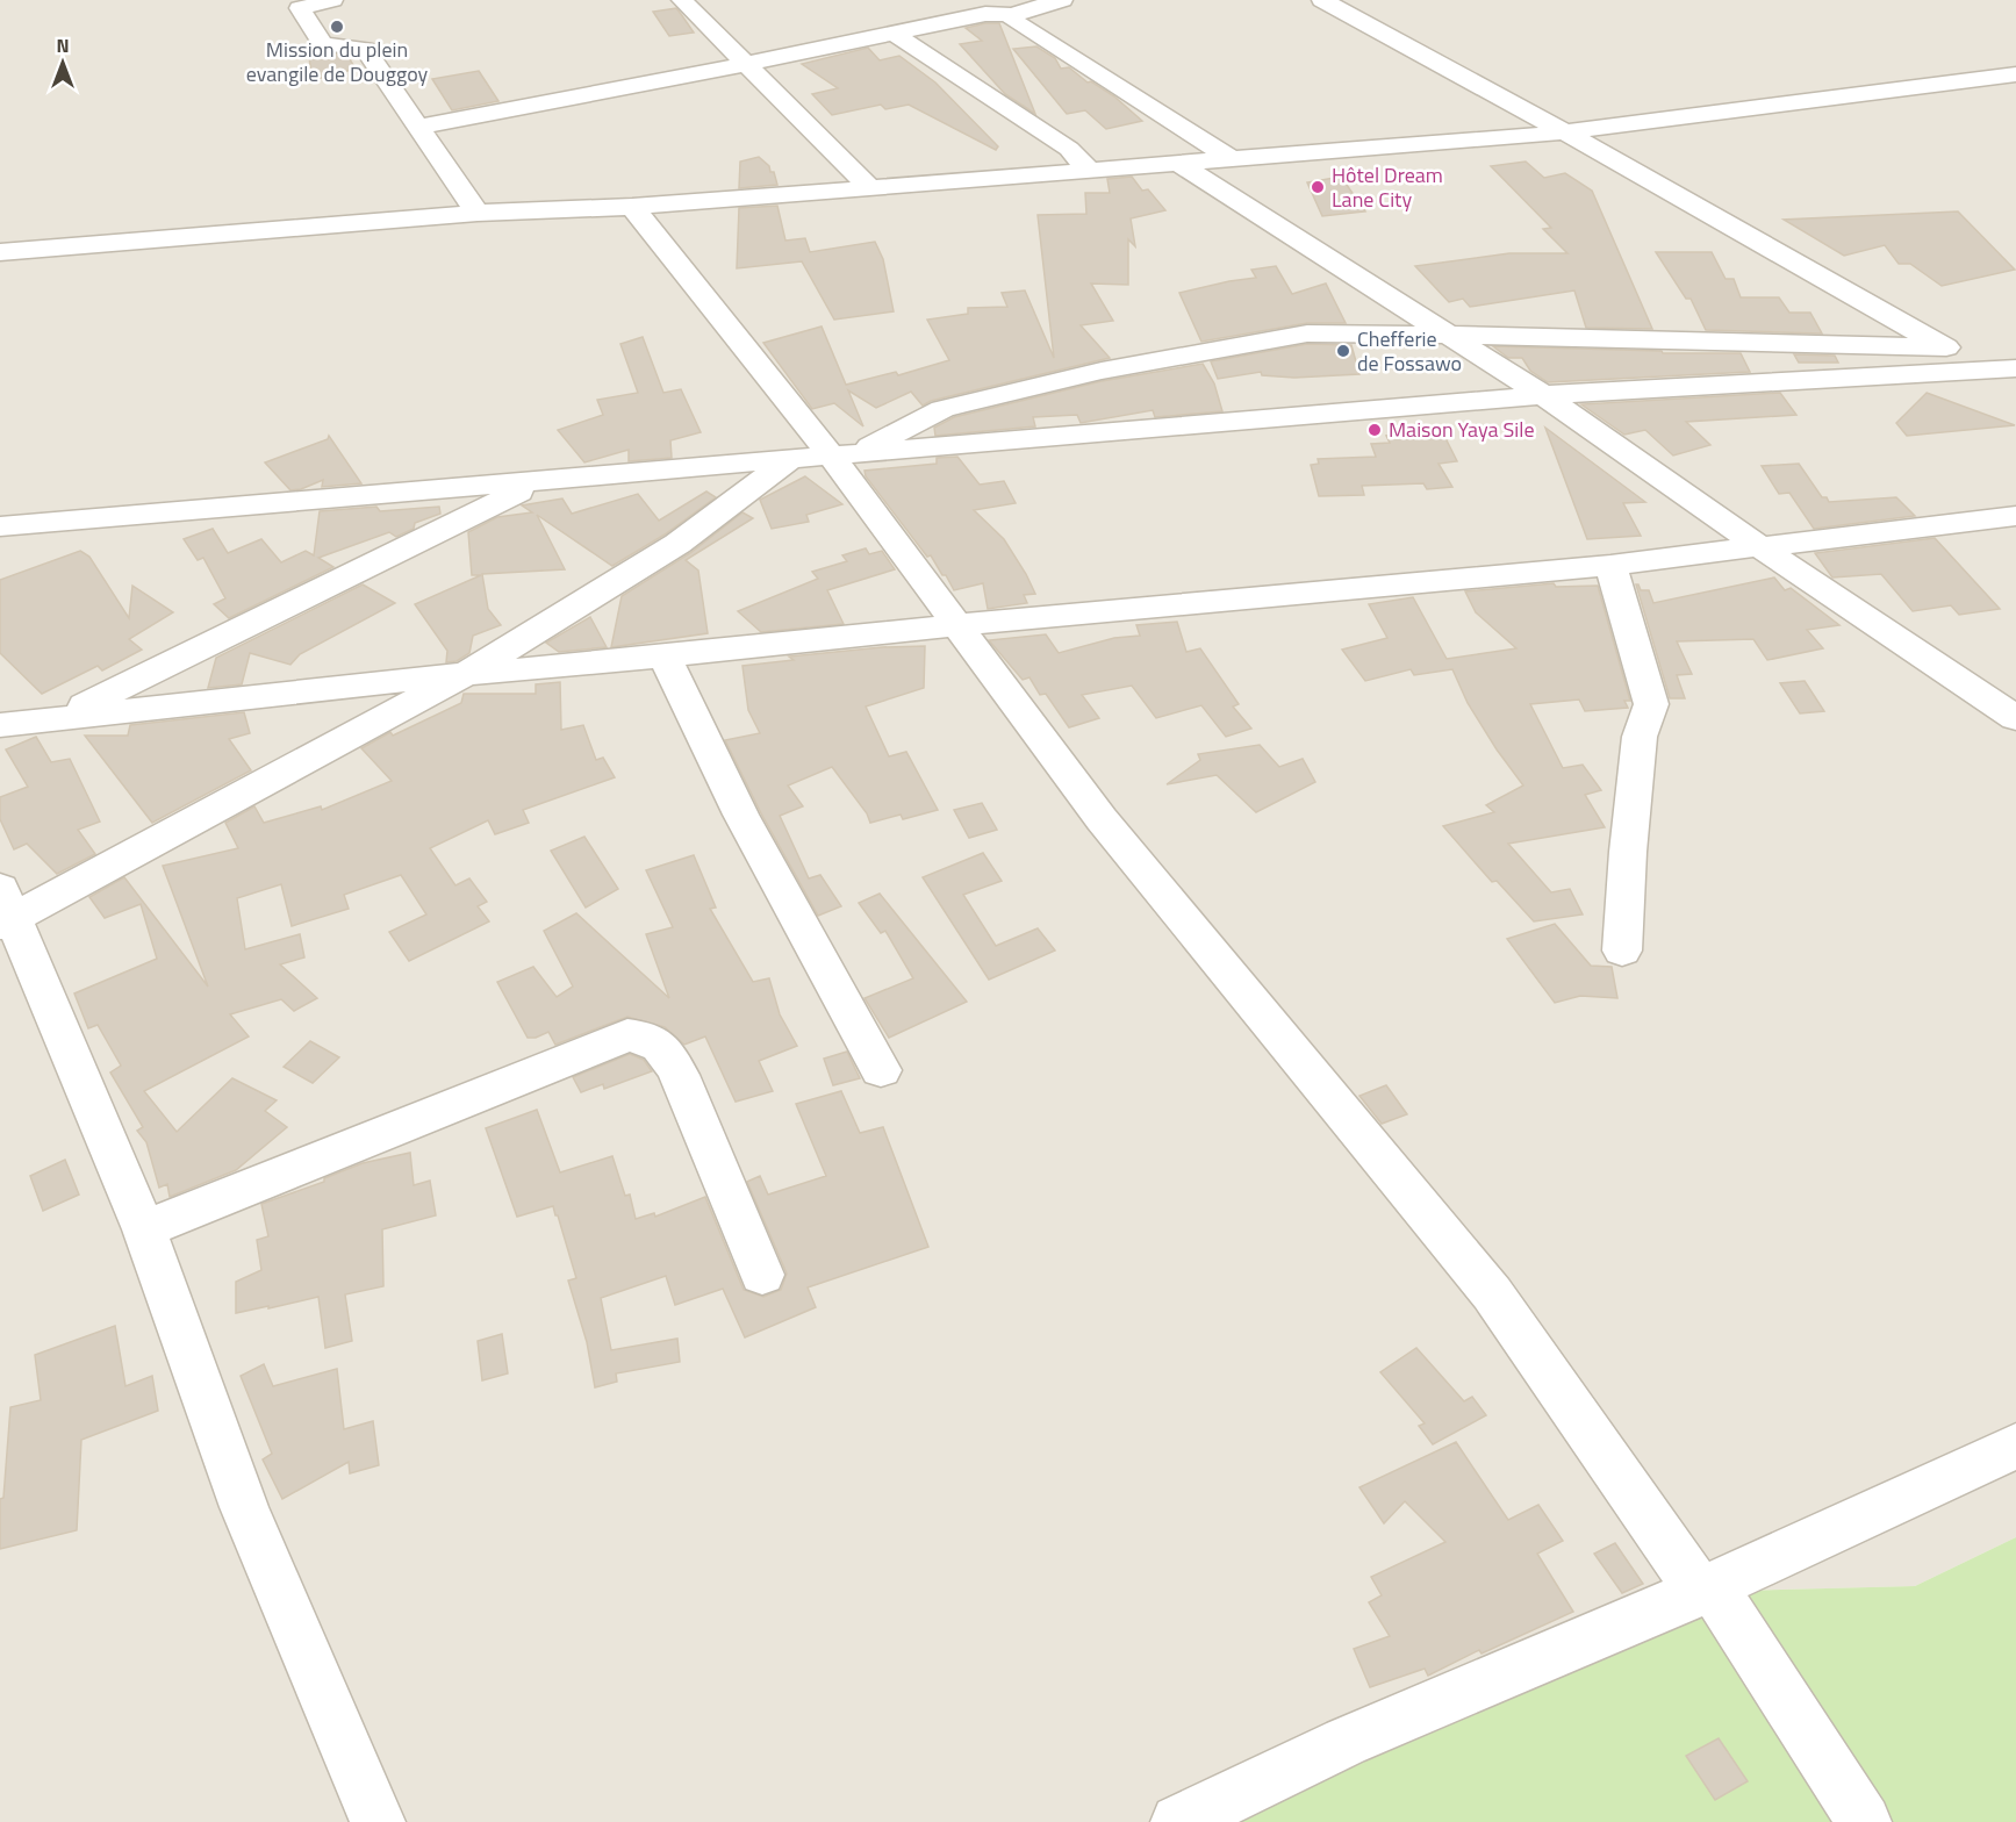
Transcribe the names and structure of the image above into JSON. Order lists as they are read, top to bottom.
{
  "places": [
    "Mission du plein evangile de Douggoy",
    "Hôtel Dream Lane City",
    "Chefferie de Fossawo",
    "Maison Yaya Sile"
  ],
  "north": "top"
}
